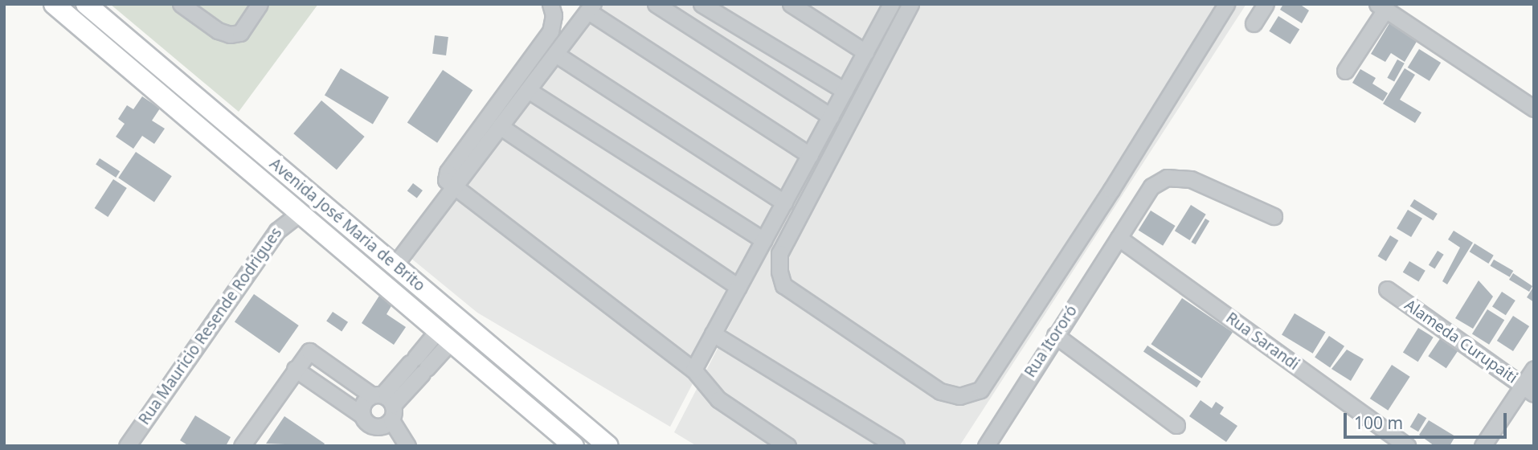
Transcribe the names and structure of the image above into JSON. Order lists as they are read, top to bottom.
{
  "streets": {
    "main road": ["Avenida José Maria de Brito"],
    "street": [
      "Rua Mauricio Resende Rodrigues",
      "Rua Itororó",
      "Rua Sarandi",
      "Alameda Curupaiti"
    ]
  },
  "crossings": [
    ["Avenida José Maria de Brito", "Rua Mauricio Resende Rodrigues"],
    ["Rua Itororó", "Rua Sarandi"]
  ],
  "scale_bar": "100 m"
}
